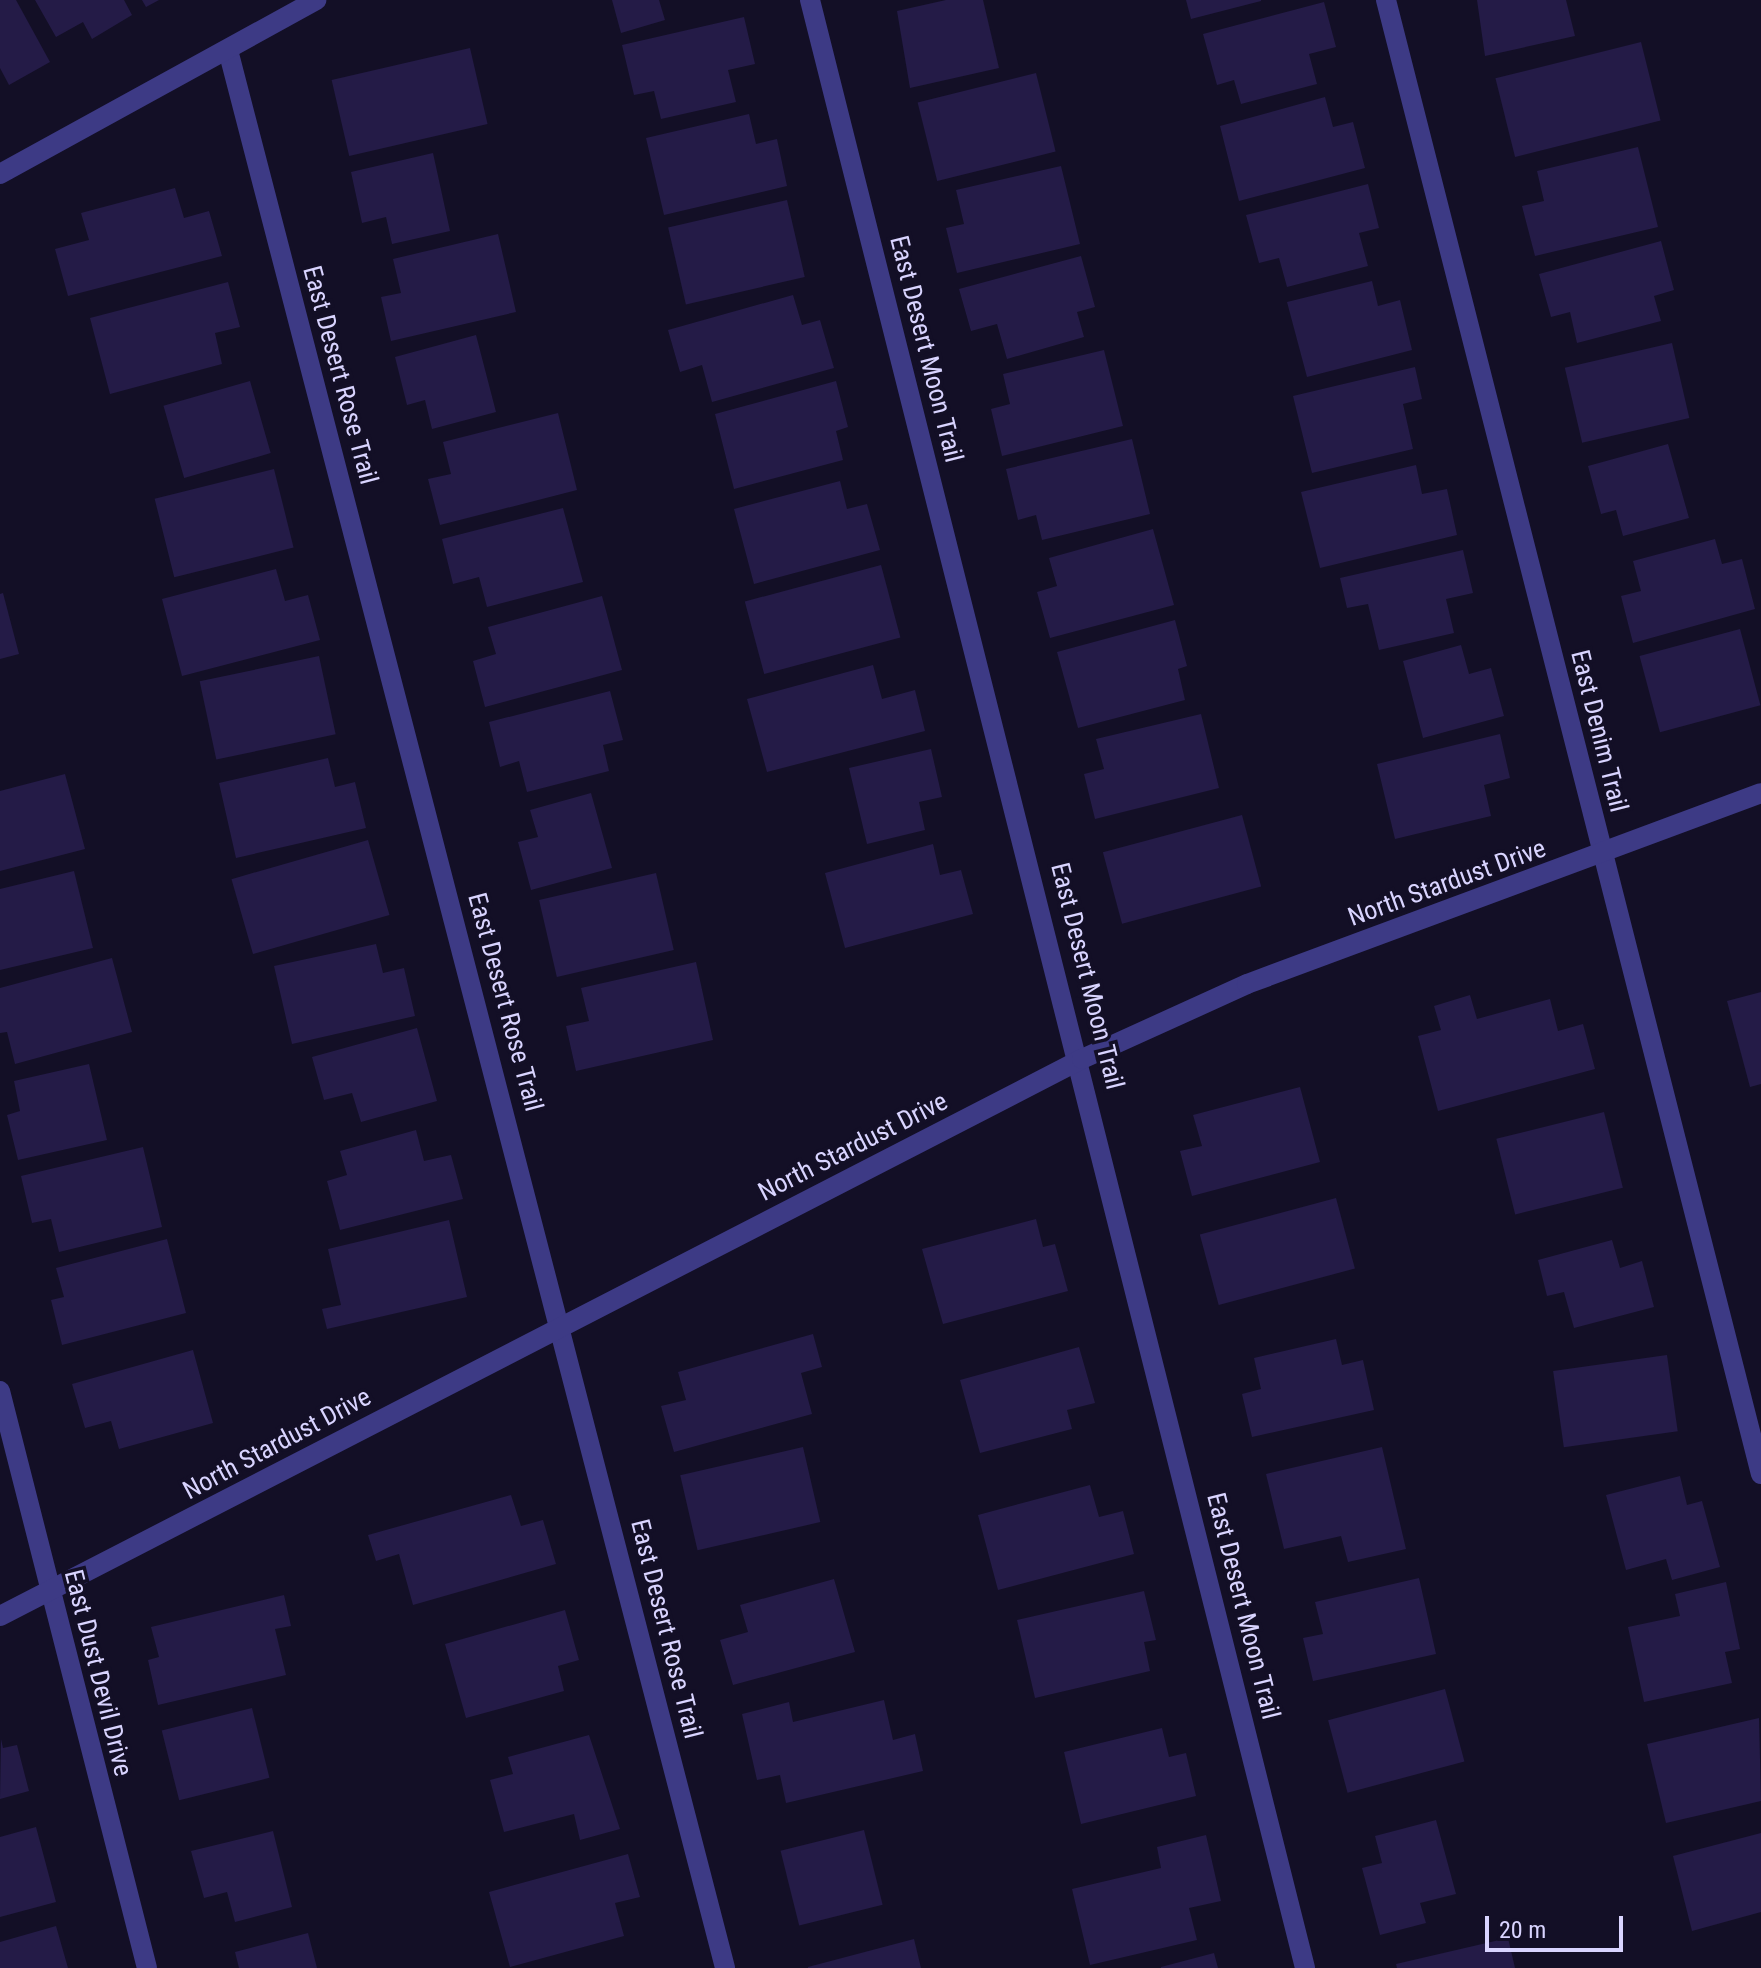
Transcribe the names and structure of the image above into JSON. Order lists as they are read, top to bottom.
{
  "streets": {
    "street": [
      "East Desert Moon Trail",
      "East Desert Rose Trail",
      "East Denim Trail",
      "North Stardust Drive",
      "East Dust Devil Drive"
    ]
  },
  "crossings": [
    ["East Desert Moon Trail", "North Stardust Drive"],
    ["East Desert Rose Trail", "North Stardust Drive"],
    ["East Denim Trail", "North Stardust Drive"],
    ["North Stardust Drive", "East Dust Devil Drive"]
  ],
  "scale_bar": "20 m"
}
